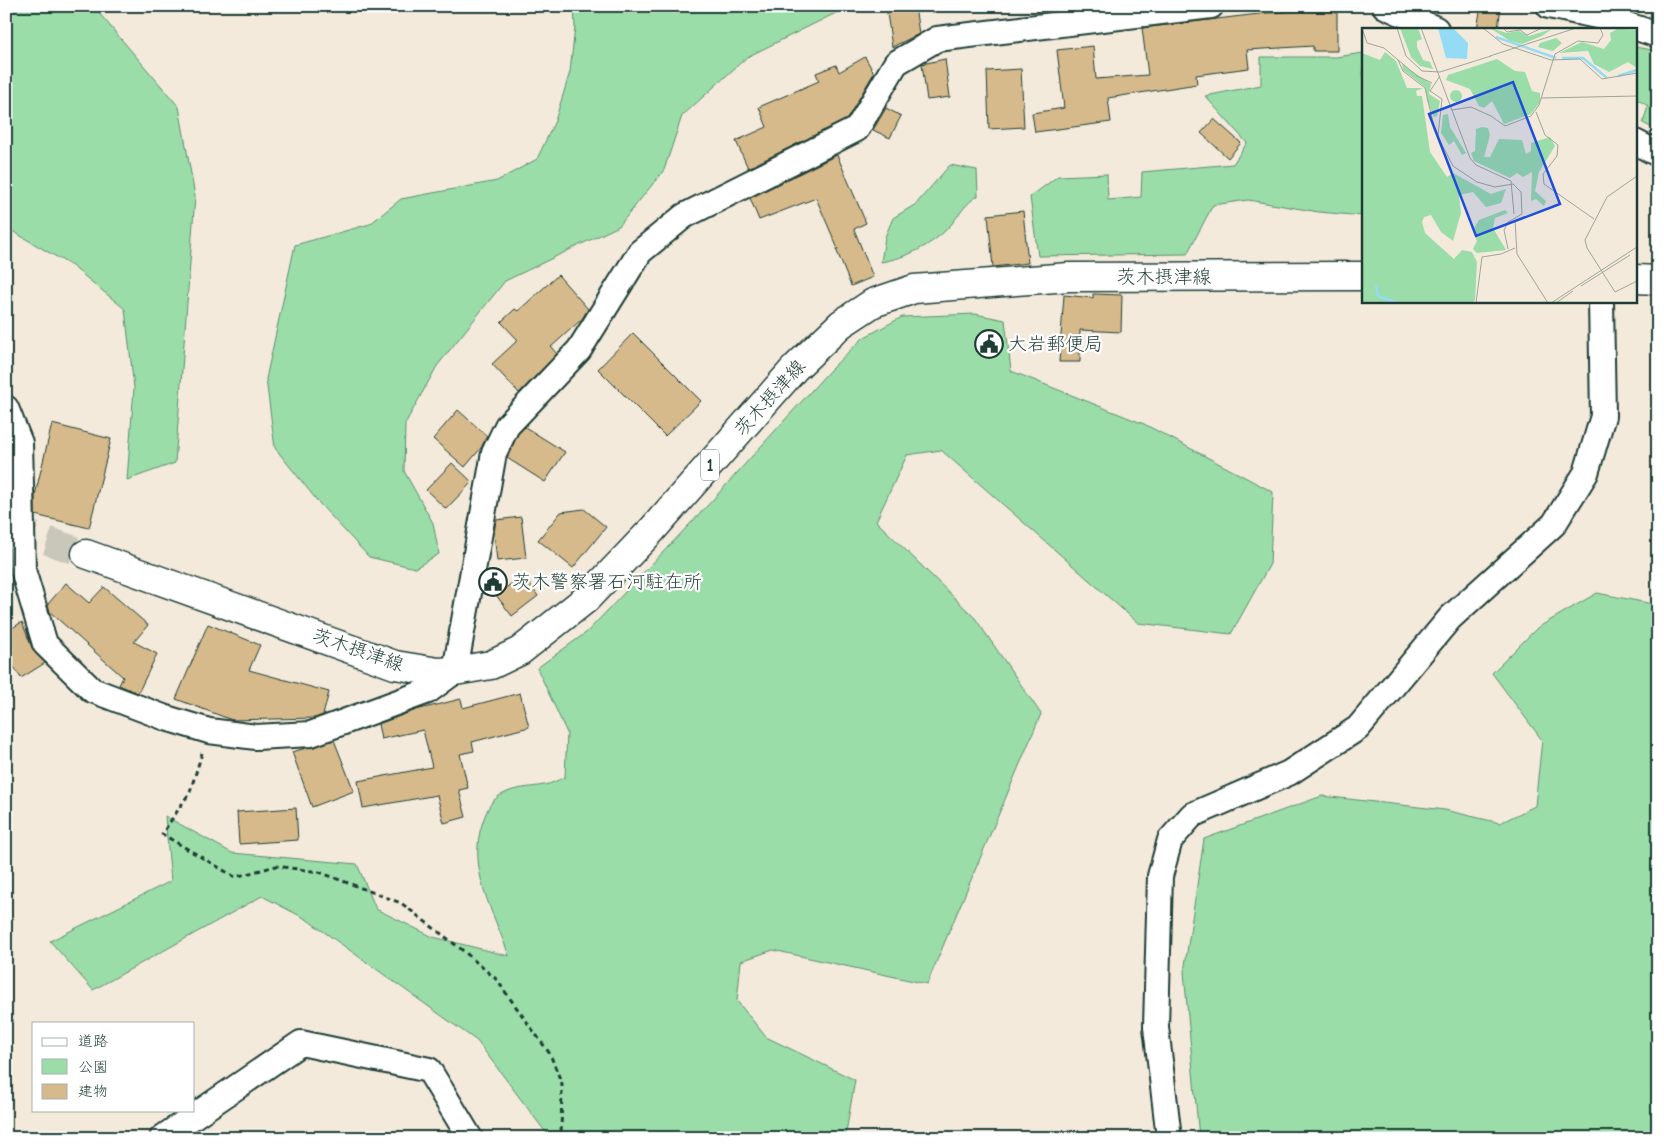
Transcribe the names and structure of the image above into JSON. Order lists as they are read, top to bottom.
{
  "streets": {
    "main road": ["茨木摂津線", "1"]
  },
  "places": {
    "public building": ["大岩郵便局", "茨木警察署石河駐在所"]
  },
  "legend": ["道路", "公園", "建物"]
}
